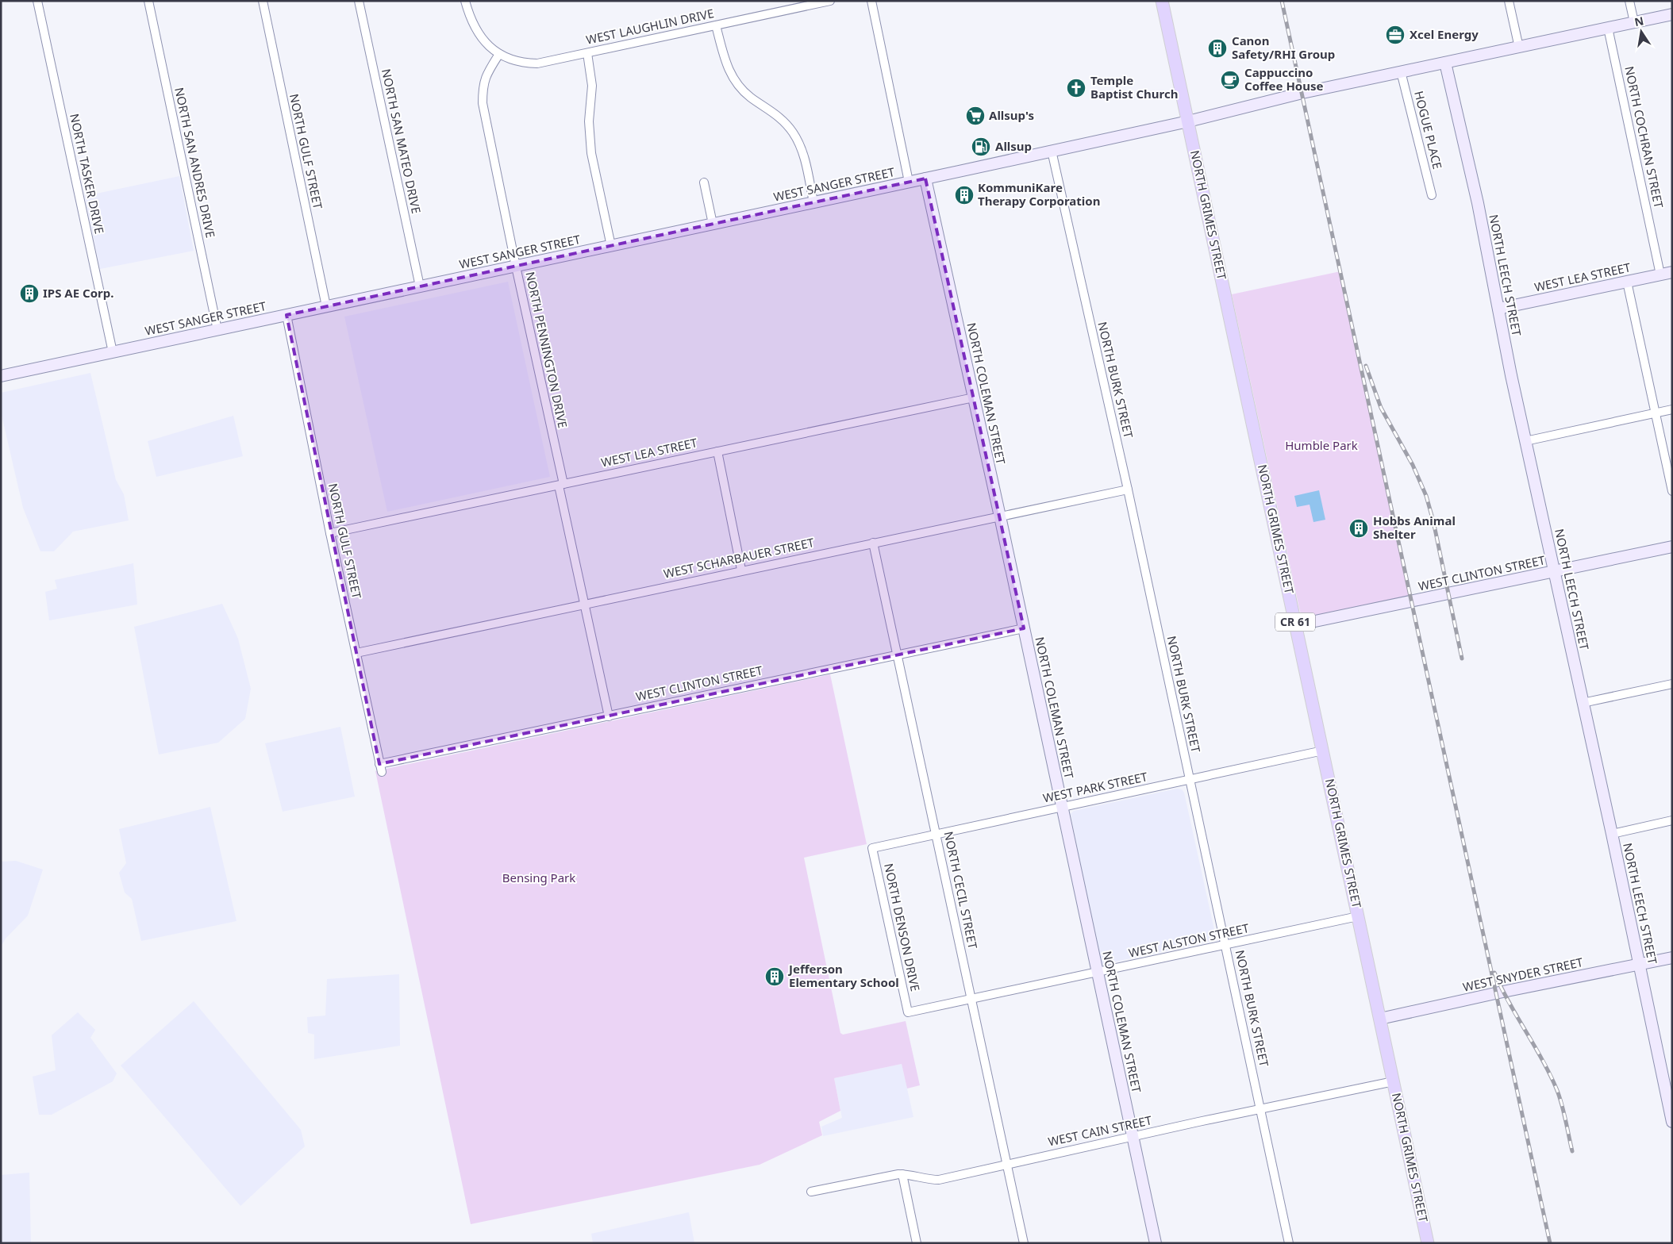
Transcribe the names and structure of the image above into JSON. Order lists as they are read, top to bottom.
{
  "streets": {
    "main road": ["NORTH GRIMES STREET", "CR 61"],
    "street": [
      "WEST LAUGHLIN DRIVE",
      "HOGUE PLACE",
      "NORTH COCHRAN STREET",
      "NORTH SAN MATEO DRIVE",
      "NORTH GULF STREET",
      "NORTH SAN ANDRES DRIVE",
      "NORTH TASKER DRIVE",
      "WEST SANGER STREET",
      "NORTH LEECH STREET",
      "WEST LEA STREET",
      "NORTH PENNINGTON DRIVE",
      "NORTH BURK STREET",
      "NORTH COLEMAN STREET",
      "WEST SCHARBAUER STREET",
      "WEST CLINTON STREET",
      "WEST PARK STREET",
      "NORTH CECIL STREET",
      "NORTH DENSON DRIVE",
      "WEST ALSTON STREET",
      "WEST SNYDER STREET",
      "WEST CAIN STREET"
    ]
  },
  "crossings": [
    ["WEST LAUGHLIN DRIVE", "NORTH PENNINGTON DRIVE"],
    ["HOGUE PLACE", "WEST SANGER STREET"],
    ["NORTH COCHRAN STREET", "WEST SANGER STREET"],
    ["NORTH COCHRAN STREET", "WEST LEA STREET"],
    ["NORTH SAN MATEO DRIVE", "WEST SANGER STREET"],
    ["NORTH GULF STREET", "WEST SANGER STREET"],
    ["NORTH GULF STREET", "WEST LEA STREET"],
    ["NORTH GULF STREET", "WEST SCHARBAUER STREET"],
    ["NORTH GULF STREET", "WEST CLINTON STREET"],
    ["NORTH SAN ANDRES DRIVE", "WEST SANGER STREET"],
    ["NORTH TASKER DRIVE", "WEST SANGER STREET"],
    ["WEST SANGER STREET", "NORTH GRIMES STREET"],
    ["WEST SANGER STREET", "NORTH LEECH STREET"],
    ["WEST SANGER STREET", "NORTH PENNINGTON DRIVE"],
    ["WEST SANGER STREET", "NORTH BURK STREET"],
    ["WEST SANGER STREET", "NORTH COLEMAN STREET"],
    ["NORTH GRIMES STREET", "WEST CLINTON STREET"],
    ["NORTH GRIMES STREET", "WEST PARK STREET"],
    ["NORTH GRIMES STREET", "WEST ALSTON STREET"],
    ["NORTH GRIMES STREET", "WEST SNYDER STREET"],
    ["NORTH GRIMES STREET", "WEST CAIN STREET"],
    ["NORTH LEECH STREET", "WEST LEA STREET"],
    ["NORTH LEECH STREET", "WEST CLINTON STREET"],
    ["NORTH LEECH STREET", "WEST SNYDER STREET"],
    ["WEST LEA STREET", "NORTH PENNINGTON DRIVE"],
    ["WEST LEA STREET", "NORTH COLEMAN STREET"],
    ["NORTH PENNINGTON DRIVE", "WEST SCHARBAUER STREET"],
    ["NORTH PENNINGTON DRIVE", "WEST CLINTON STREET"],
    ["NORTH BURK STREET", "WEST SCHARBAUER STREET"],
    ["NORTH BURK STREET", "WEST PARK STREET"],
    ["NORTH BURK STREET", "WEST ALSTON STREET"],
    ["NORTH BURK STREET", "WEST CAIN STREET"],
    ["NORTH COLEMAN STREET", "WEST SCHARBAUER STREET"],
    ["NORTH COLEMAN STREET", "WEST CLINTON STREET"],
    ["NORTH COLEMAN STREET", "WEST PARK STREET"],
    ["NORTH COLEMAN STREET", "WEST ALSTON STREET"],
    ["NORTH COLEMAN STREET", "WEST CAIN STREET"],
    ["WEST SCHARBAUER STREET", "NORTH CECIL STREET"],
    ["WEST CLINTON STREET", "NORTH CECIL STREET"],
    ["WEST PARK STREET", "NORTH CECIL STREET"],
    ["WEST PARK STREET", "NORTH DENSON DRIVE"],
    ["NORTH CECIL STREET", "WEST ALSTON STREET"],
    ["NORTH CECIL STREET", "WEST CAIN STREET"],
    ["NORTH DENSON DRIVE", "WEST ALSTON STREET"]
  ],
  "parks": ["Humble Park", "Bensing Park"],
  "places": {
    "office": ["Xcel Energy"],
    "building": [
      "Canon Safety/RHI Group",
      "KommuniKare Therapy Corporation",
      "IPS AE Corp.",
      "Hobbs Animal Shelter",
      "Jefferson Elementary School"
    ],
    "cafe": ["Cappuccino Coffee House"],
    "church": ["Temple Baptist Church"],
    "supermarket": ["Allsup's"],
    "fuel station": ["Allsup"]
  },
  "north": "top"
}
